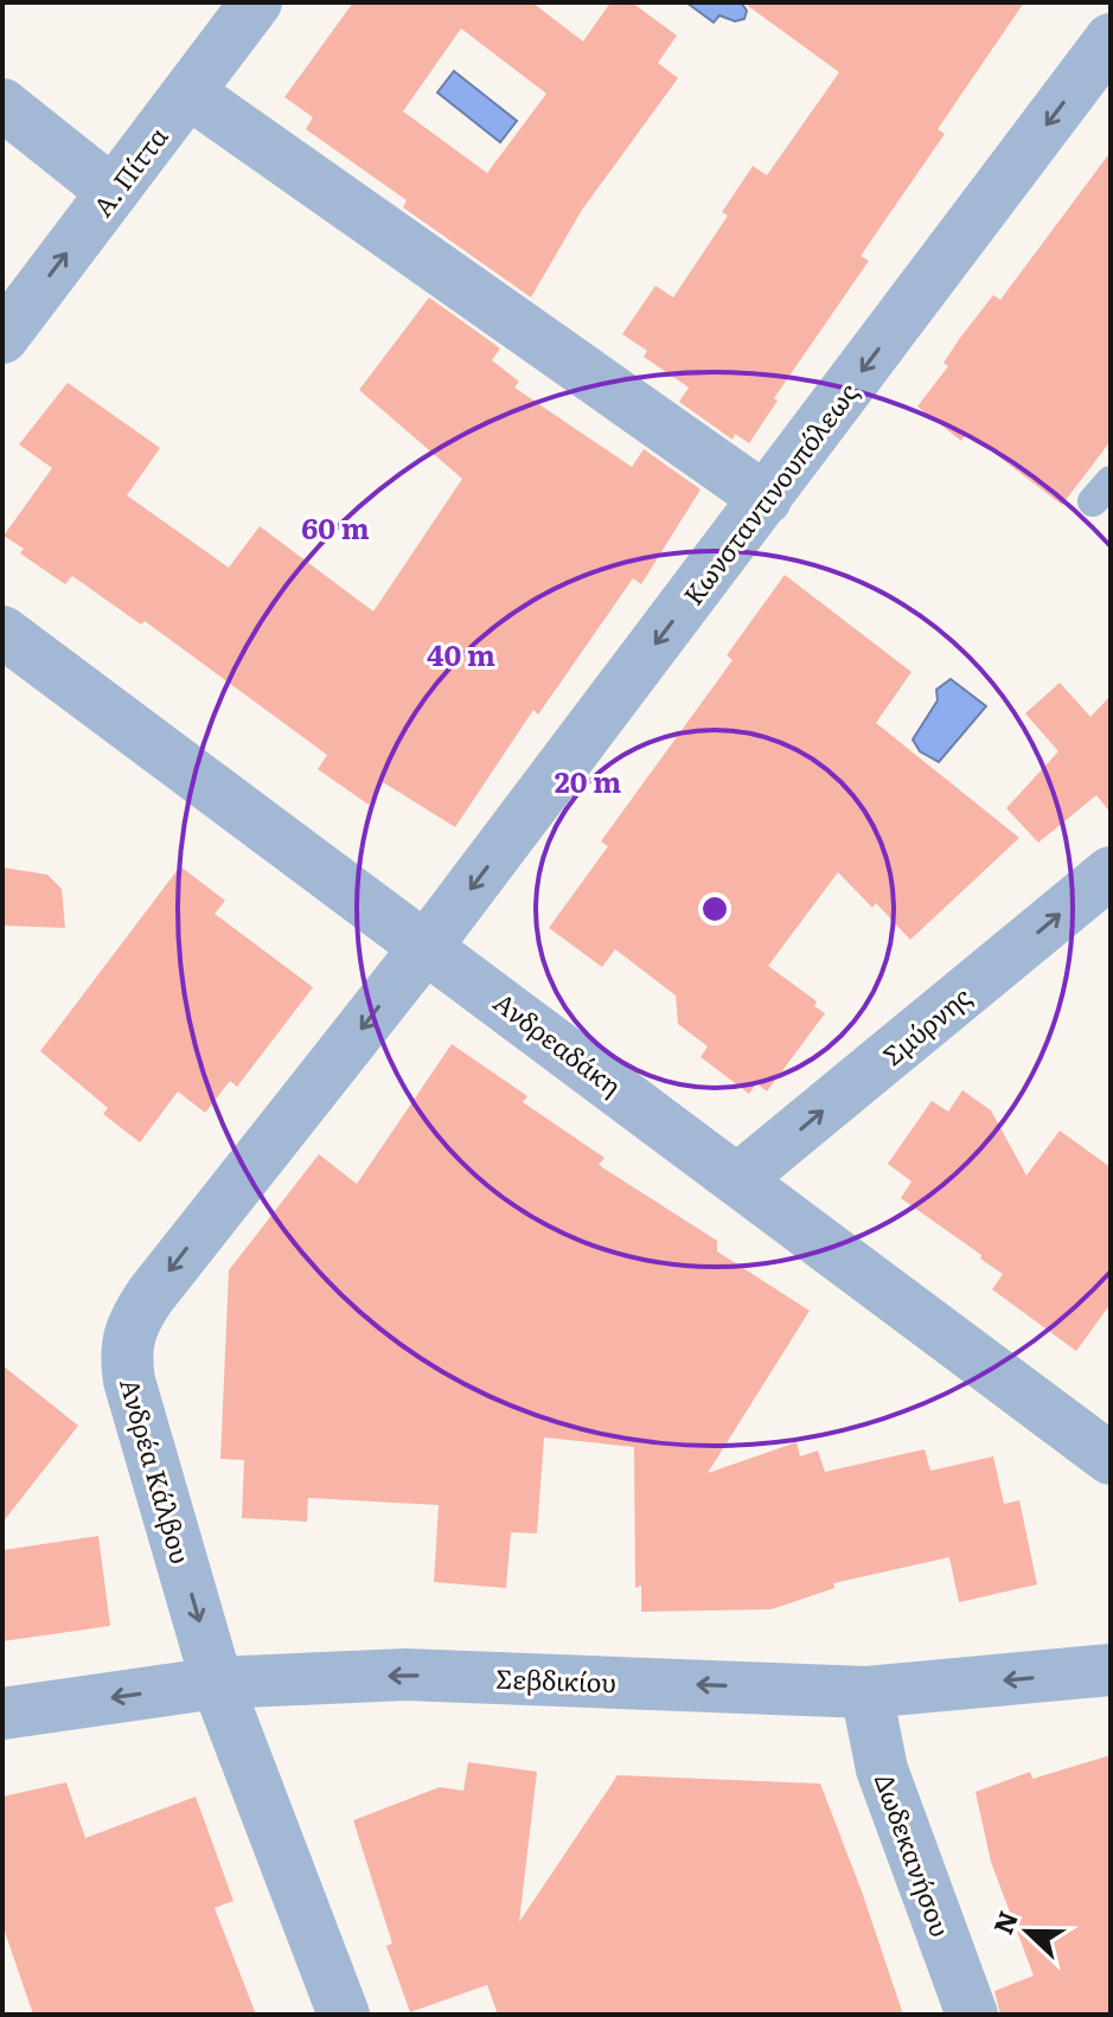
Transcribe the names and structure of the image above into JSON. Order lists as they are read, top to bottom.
{
  "streets": {
    "street": [
      "Α. Πίττα",
      "Κωνσταντινουπόλεως",
      "Σμύρνης",
      "Ανδρεαδάκη",
      "Ανδρέα Κάλβου",
      "Σεβδικίου",
      "Δωδεκανήσου"
    ]
  },
  "crossings": [
    ["Κωνσταντινουπόλεως", "Ανδρεαδάκη"],
    ["Κωνσταντινουπόλεως", "Ανδρέα Κάλβου"],
    ["Σμύρνης", "Ανδρεαδάκη"],
    ["Ανδρεαδάκη", "Ανδρέα Κάλβου"],
    ["Ανδρέα Κάλβου", "Σεβδικίου"],
    ["Σεβδικίου", "Δωδεκανήσου"]
  ],
  "one_way": [
    "Α. Πίττα",
    "Κωνσταντινουπόλεως",
    "Σμύρνης",
    "Ανδρέα Κάλβου",
    "Σεβδικίου"
  ],
  "north": "left",
  "rings": ["60 m", "40 m", "20 m"]
}
